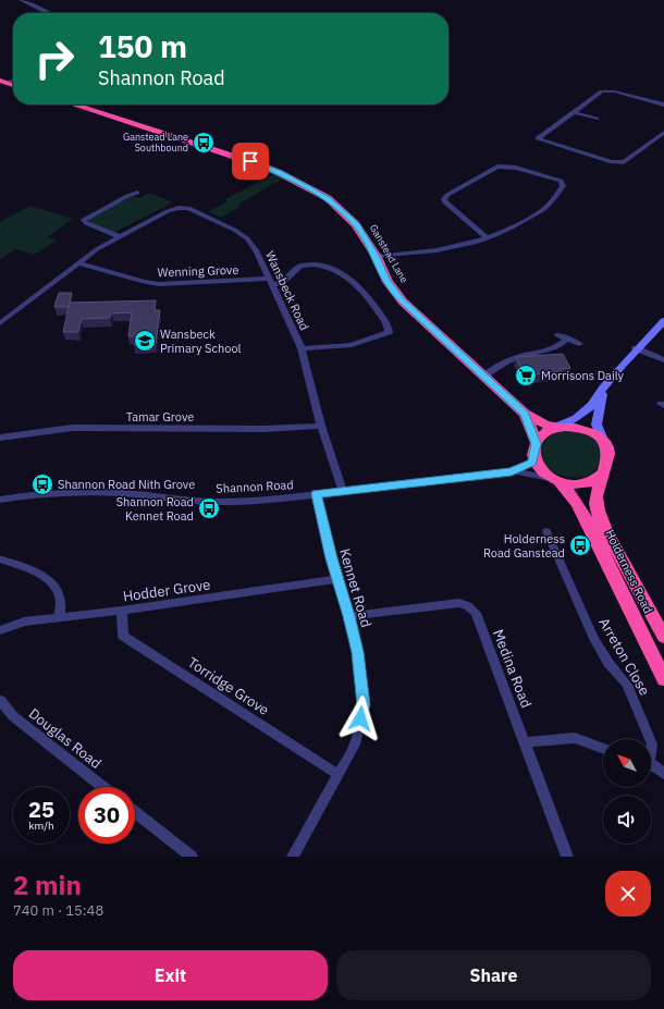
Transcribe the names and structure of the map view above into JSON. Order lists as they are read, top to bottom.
{
  "streets": {
    "highway": ["Ganstead Lane", "Holderness Road"],
    "street": [
      "Wenning Grove",
      "Wansbeck Road",
      "Tamar Grove",
      "Shannon Road",
      "Kennet Road",
      "Hodder Grove",
      "Arreton Close",
      "Medina Road",
      "Torridge Grove",
      "Douglas Road"
    ]
  },
  "crossings": [
    ["Ganstead Lane", "Shannon Road"],
    ["Ganstead Lane", "Holderness Road"],
    ["Wenning Grove", "Wansbeck Road"],
    ["Wansbeck Road", "Tamar Grove"],
    ["Wansbeck Road", "Shannon Road"],
    ["Shannon Road", "Holderness Road"],
    ["Shannon Road", "Kennet Road"],
    ["Kennet Road", "Hodder Grove"],
    ["Kennet Road", "Medina Road"],
    ["Kennet Road", "Torridge Grove"],
    ["Hodder Grove", "Torridge Grove"]
  ],
  "places": {
    "bus stop": [
      "Ganstead Lane Southbound",
      "Shannon Road Nith Grove",
      "Shannon Road Kennet Road",
      "Holderness Road Ganstead"
    ],
    "school or university": ["Wansbeck Primary School"],
    "supermarket": ["Morrisons Daily"]
  },
  "north": "top left",
  "page": {
    "turn": ["150 m", "Shannon Road"],
    "speed": "25 km/h",
    "limit": "30",
    "heading": ["2 min", "740 m · 15:48"],
    "buttons": ["Exit", "Share"]
  }
}
